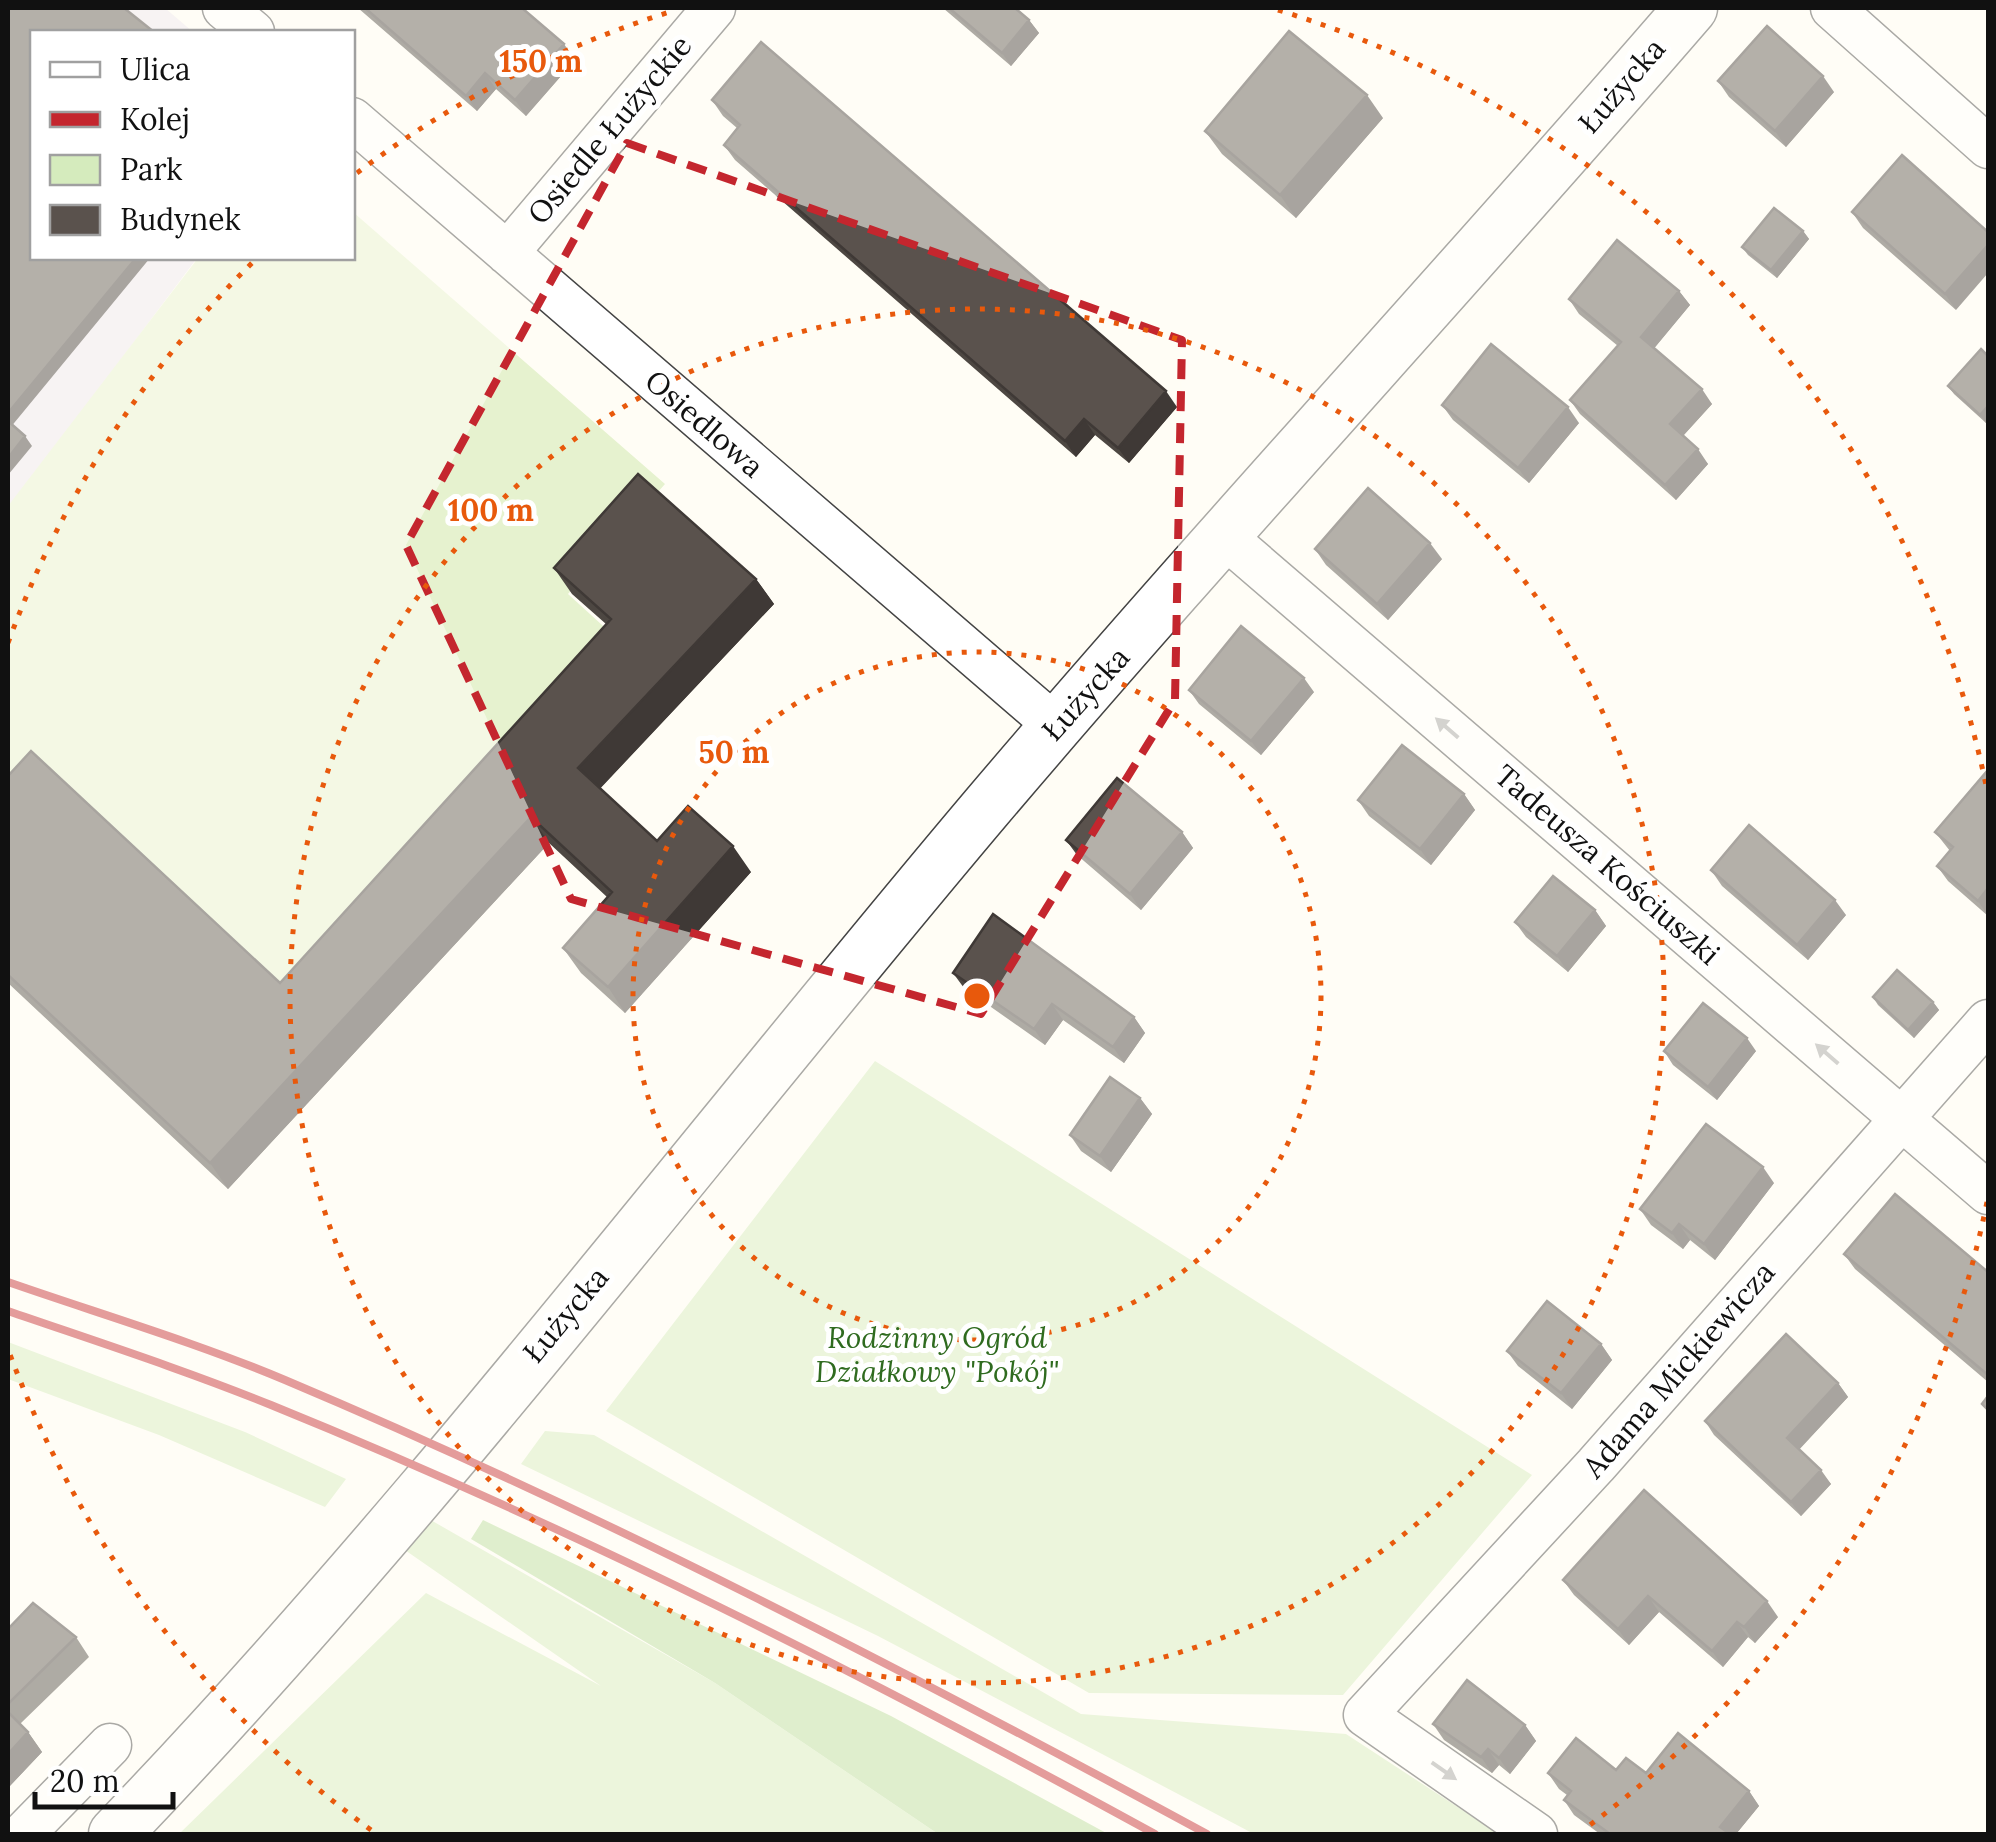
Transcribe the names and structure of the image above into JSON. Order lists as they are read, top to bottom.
{
  "streets": {
    "street": [
      "Łużycka",
      "Osiedle Łużyckie",
      "Osiedlowa",
      "Tadeusza Kościuszki",
      "Adama Mickiewicza"
    ]
  },
  "crossings": [
    ["Łużycka", "Osiedlowa"],
    ["Łużycka", "Tadeusza Kościuszki"],
    ["Osiedle Łużyckie", "Osiedlowa"],
    ["Tadeusza Kościuszki", "Adama Mickiewicza"]
  ],
  "one_way": ["Tadeusza Kościuszki"],
  "parks": ["Rodzinny Ogród Działkowy \"Pokój\""],
  "legend": [
    "Ulica",
    "Kolej",
    "Park",
    "Budynek"
  ],
  "scale_bar": "20 m",
  "rings": ["150 m", "100 m", "50 m"]
}
